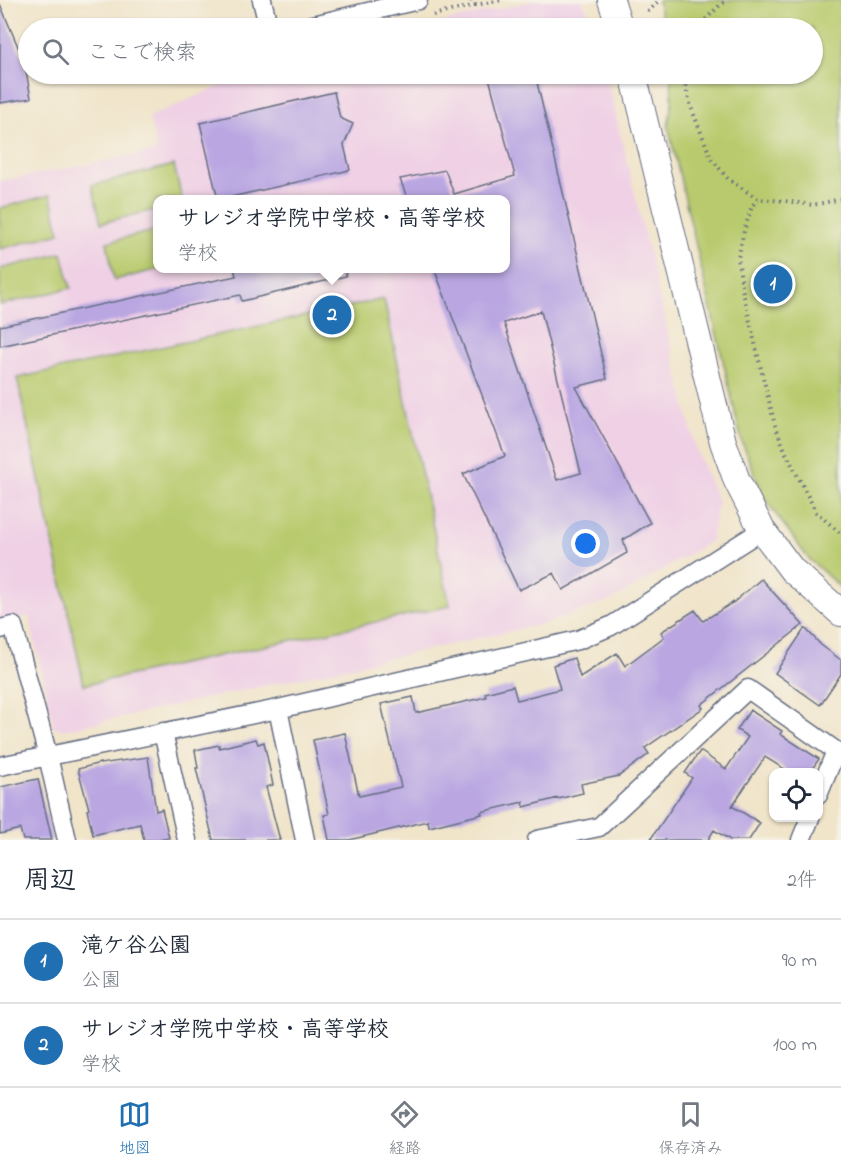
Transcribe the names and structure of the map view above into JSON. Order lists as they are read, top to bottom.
{
  "page": {
    "search": "ここで検索",
    "popup": ["サレジオ学院中学校・高等学校", "学校"],
    "pins": ["1", "2"],
    "heading": ["周辺", "2件"],
    "list": [
      {
        "mark": "1",
        "name": "滝ケ谷公園",
        "note": "公園",
        "value": "90 m"
      },
      {
        "mark": "2",
        "name": "サレジオ学院中学校・高等学校",
        "note": "学校",
        "value": "100 m"
      }
    ],
    "nav": ["地図", "経路", "保存済み"]
  }
}
